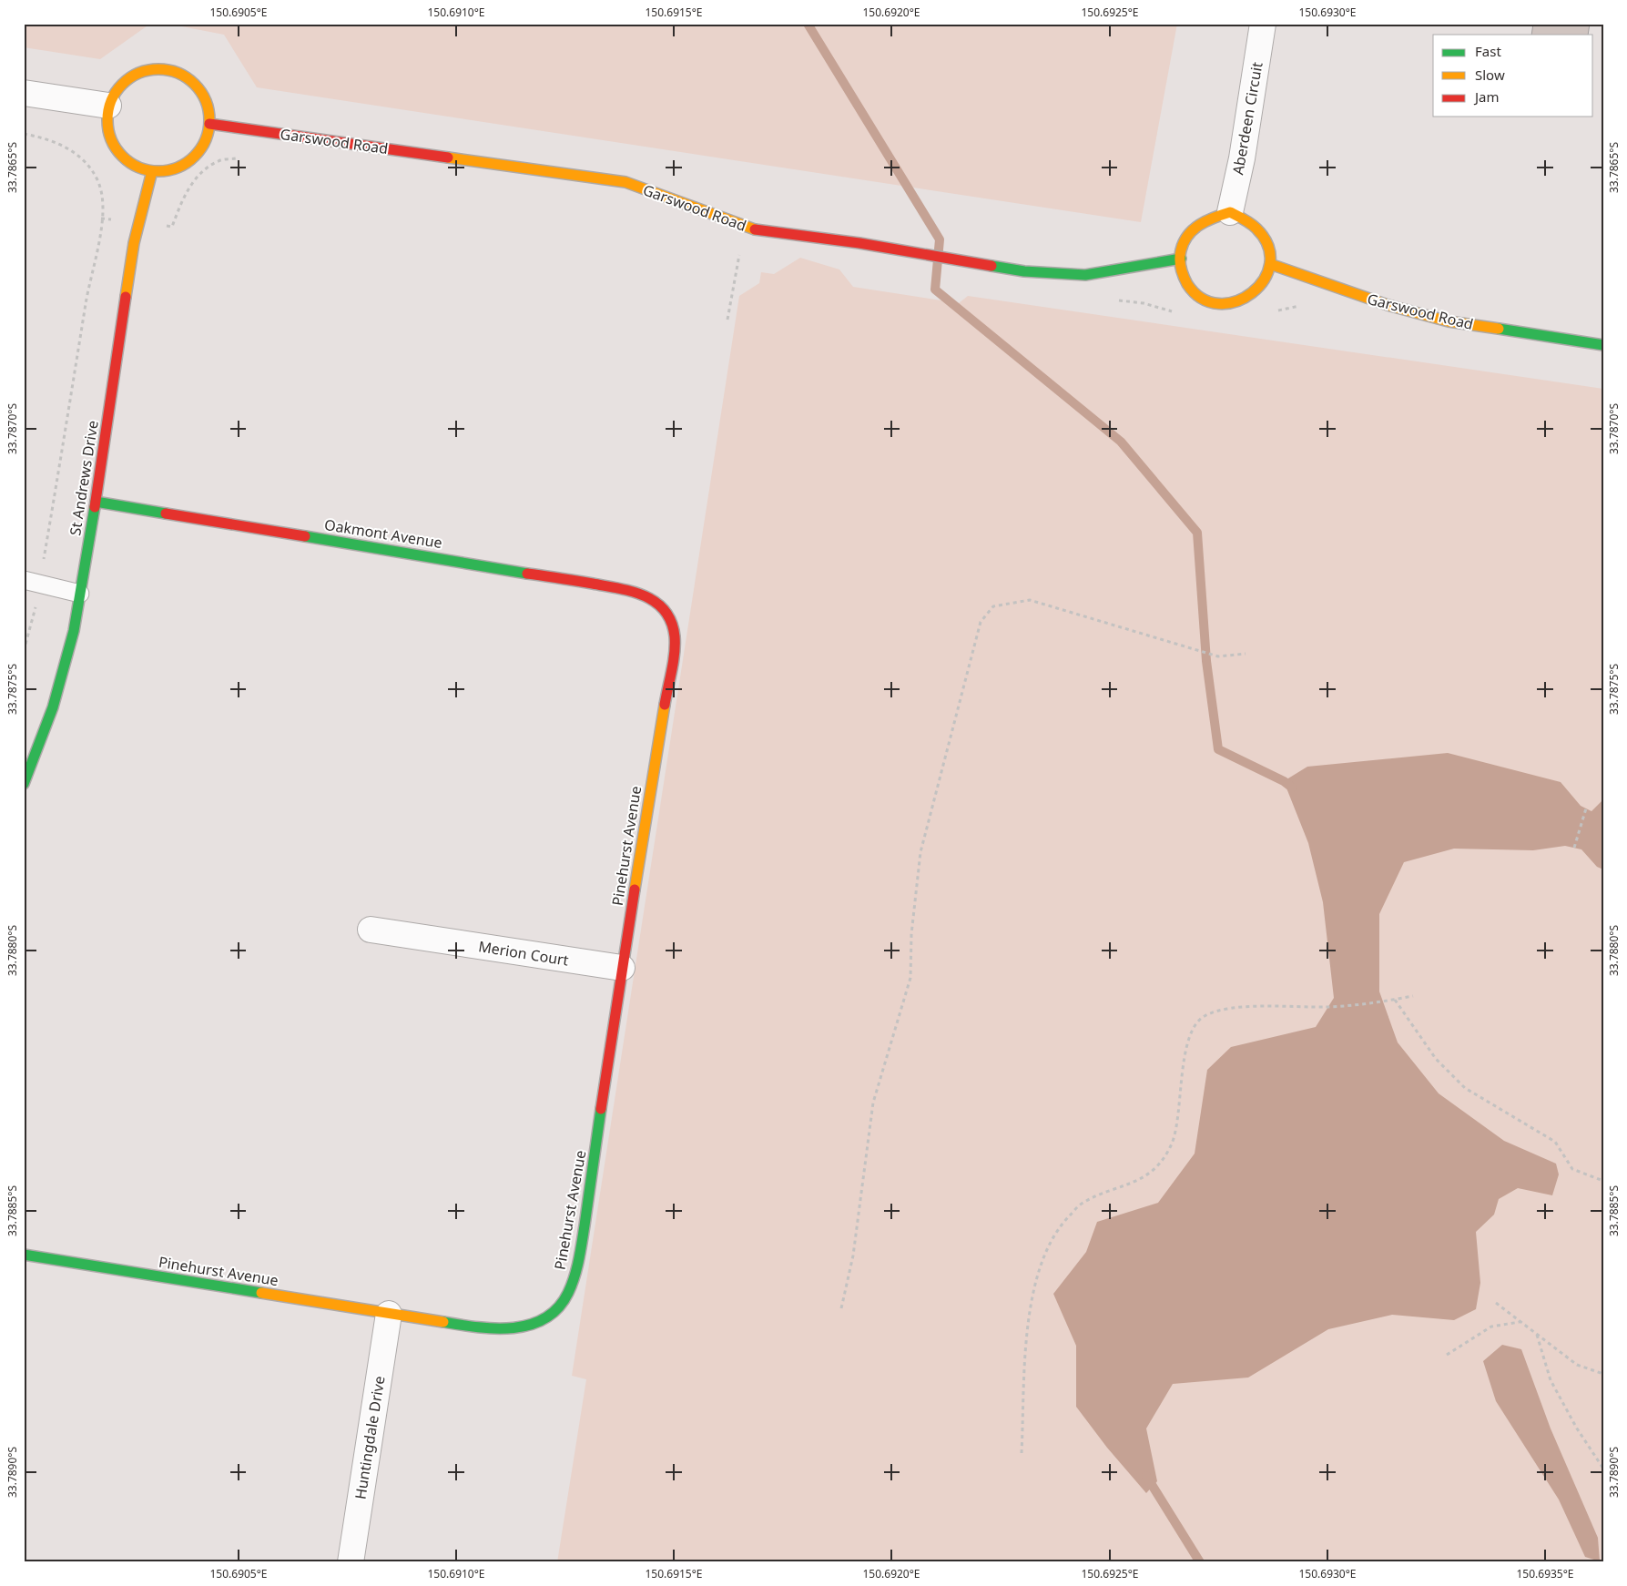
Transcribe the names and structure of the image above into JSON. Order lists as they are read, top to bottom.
{
  "streets": {
    "street": [
      "Aberdeen Circuit",
      "Garswood Road",
      "St Andrews Drive",
      "Oakmont Avenue",
      "Pinehurst Avenue",
      "Merion Court",
      "Huntingdale Drive"
    ]
  },
  "crossings": [
    ["Aberdeen Circuit", "Garswood Road"],
    ["Garswood Road", "St Andrews Drive"],
    ["St Andrews Drive", "Oakmont Avenue"],
    ["Oakmont Avenue", "Pinehurst Avenue"],
    ["Pinehurst Avenue", "Merion Court"],
    ["Pinehurst Avenue", "Huntingdale Drive"]
  ],
  "legend": ["Fast", "Slow", "Jam"],
  "coordinates": [
    "150.6905°E",
    "150.6910°E",
    "150.6915°E",
    "150.6920°E",
    "150.6925°E",
    "150.6930°E",
    "33.7865°S",
    "33.7870°S",
    "33.7875°S",
    "33.7880°S",
    "33.7885°S",
    "33.7890°S",
    "150.6935°E"
  ]
}
